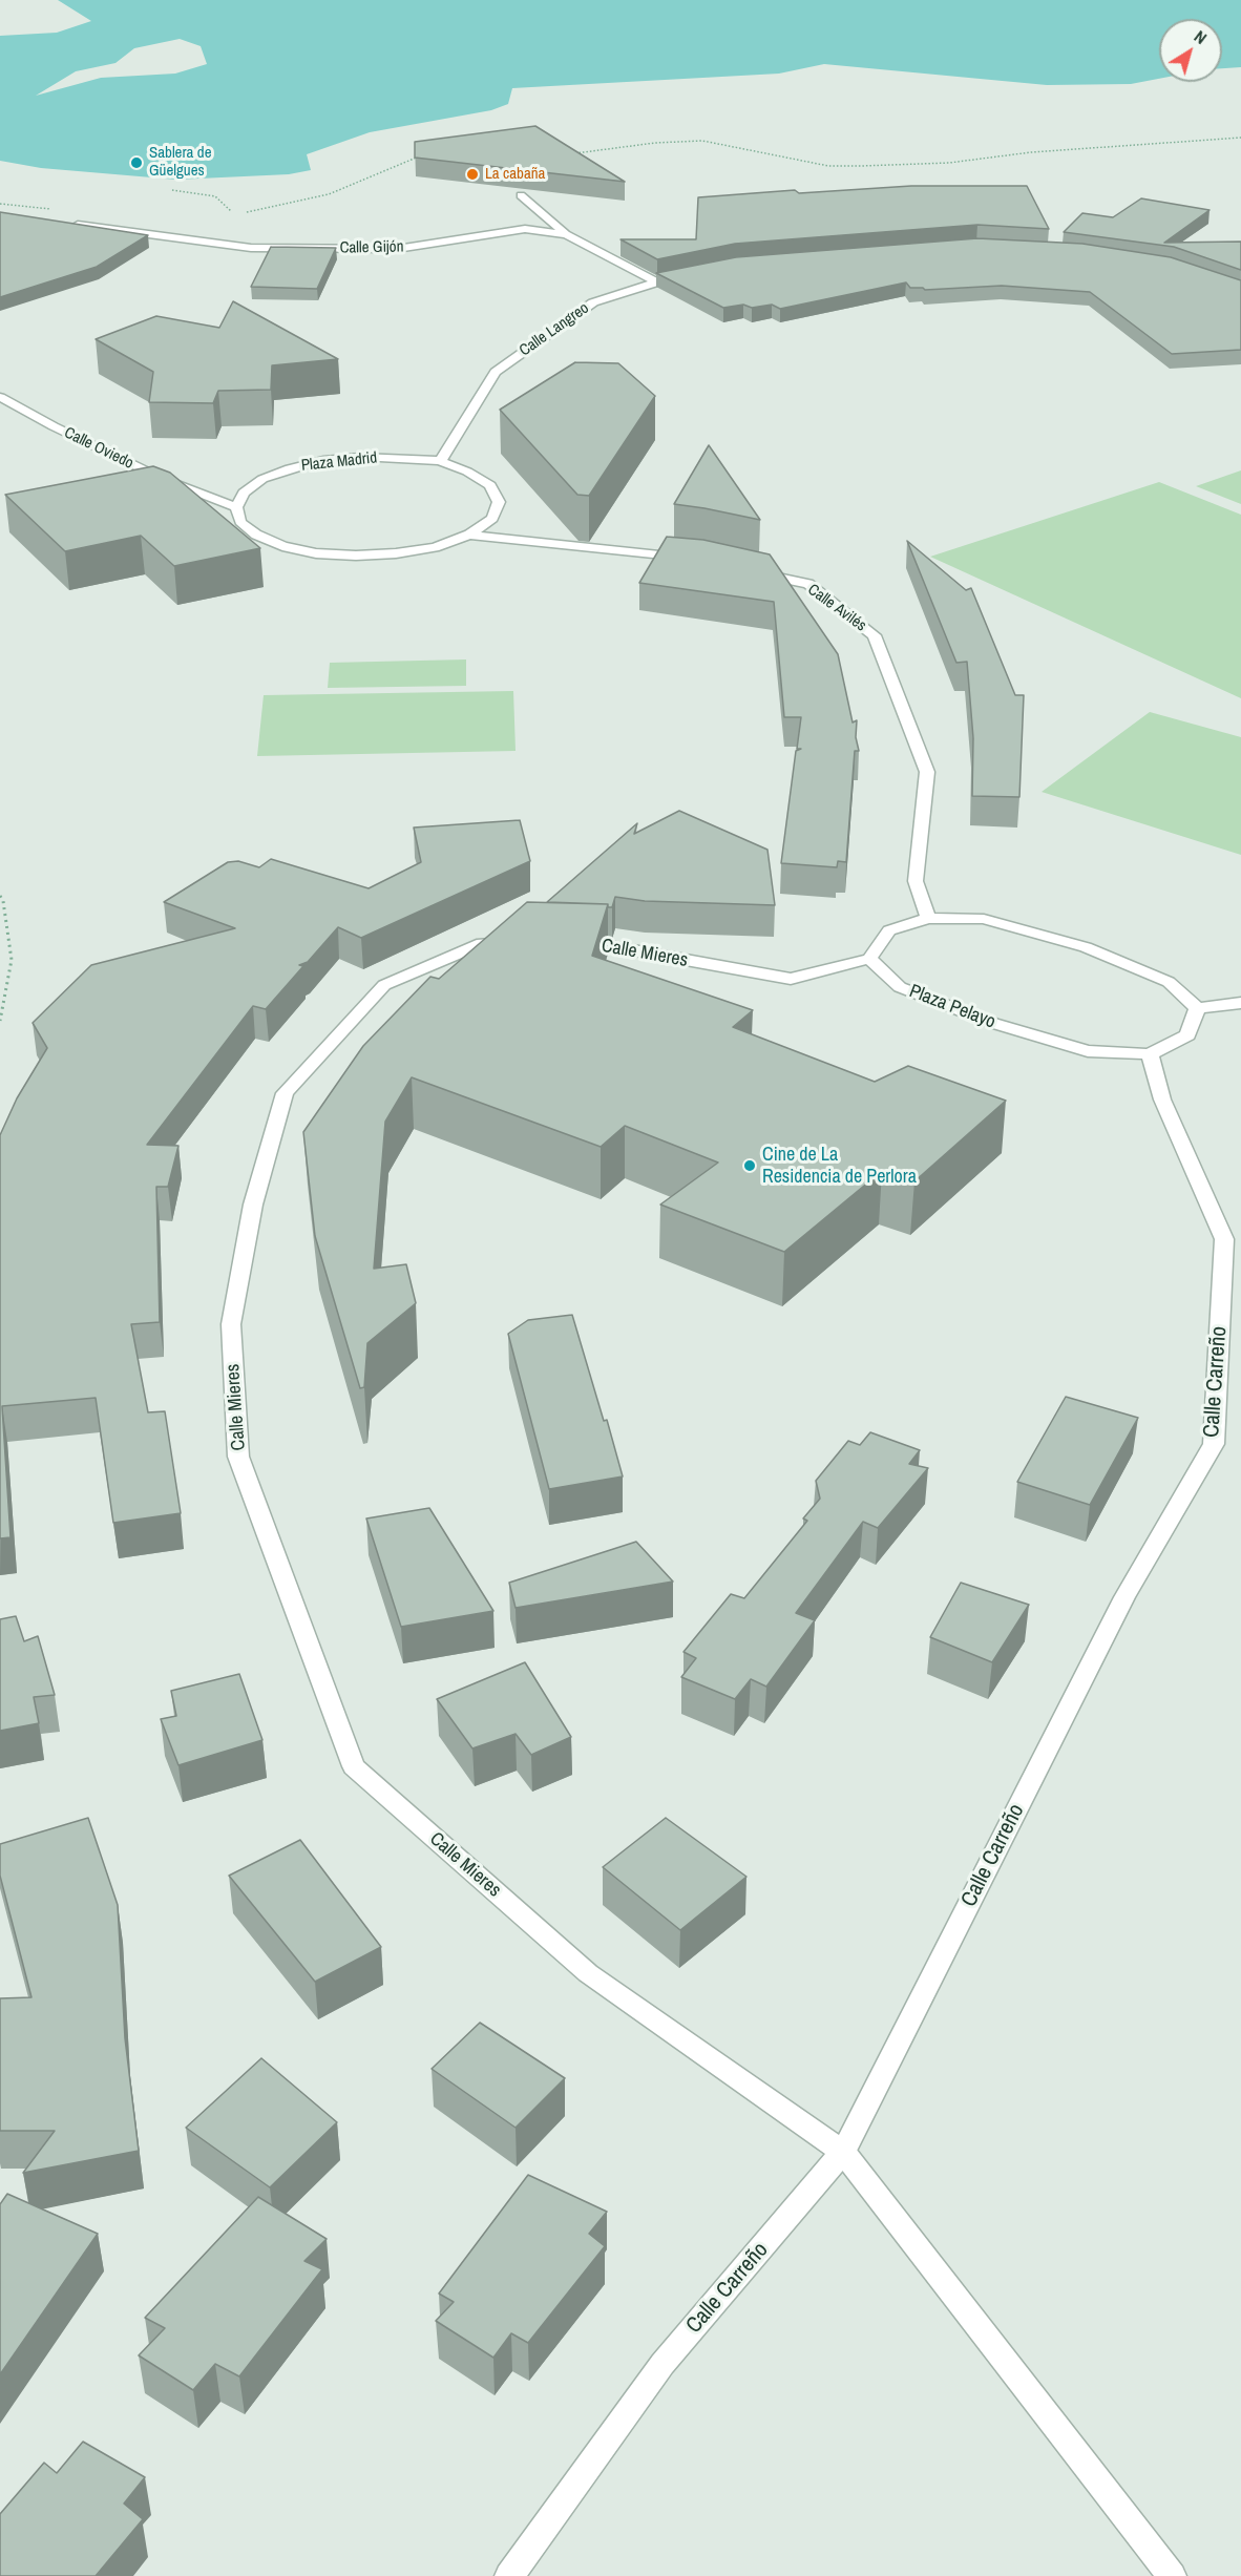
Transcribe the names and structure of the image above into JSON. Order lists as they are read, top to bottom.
{
  "streets": {
    "street": [
      "Calle Gijón",
      "Calle Langreo",
      "Calle Oviedo",
      "Plaza Madrid",
      "Calle Avilés",
      "Calle Mieres",
      "Plaza Pelayo",
      "Calle Carreño"
    ]
  },
  "crossings": [
    ["Calle Gijón", "Calle Langreo"],
    ["Calle Langreo", "Plaza Madrid"],
    ["Calle Oviedo", "Plaza Madrid"],
    ["Calle Mieres", "Plaza Pelayo"],
    ["Calle Mieres", "Calle Carreño"],
    ["Plaza Pelayo", "Calle Carreño"]
  ],
  "places": ["Sablera de Güelgues", "La cabaña", "Cine de La Residencia de Perlora"],
  "north": "top right"
}
